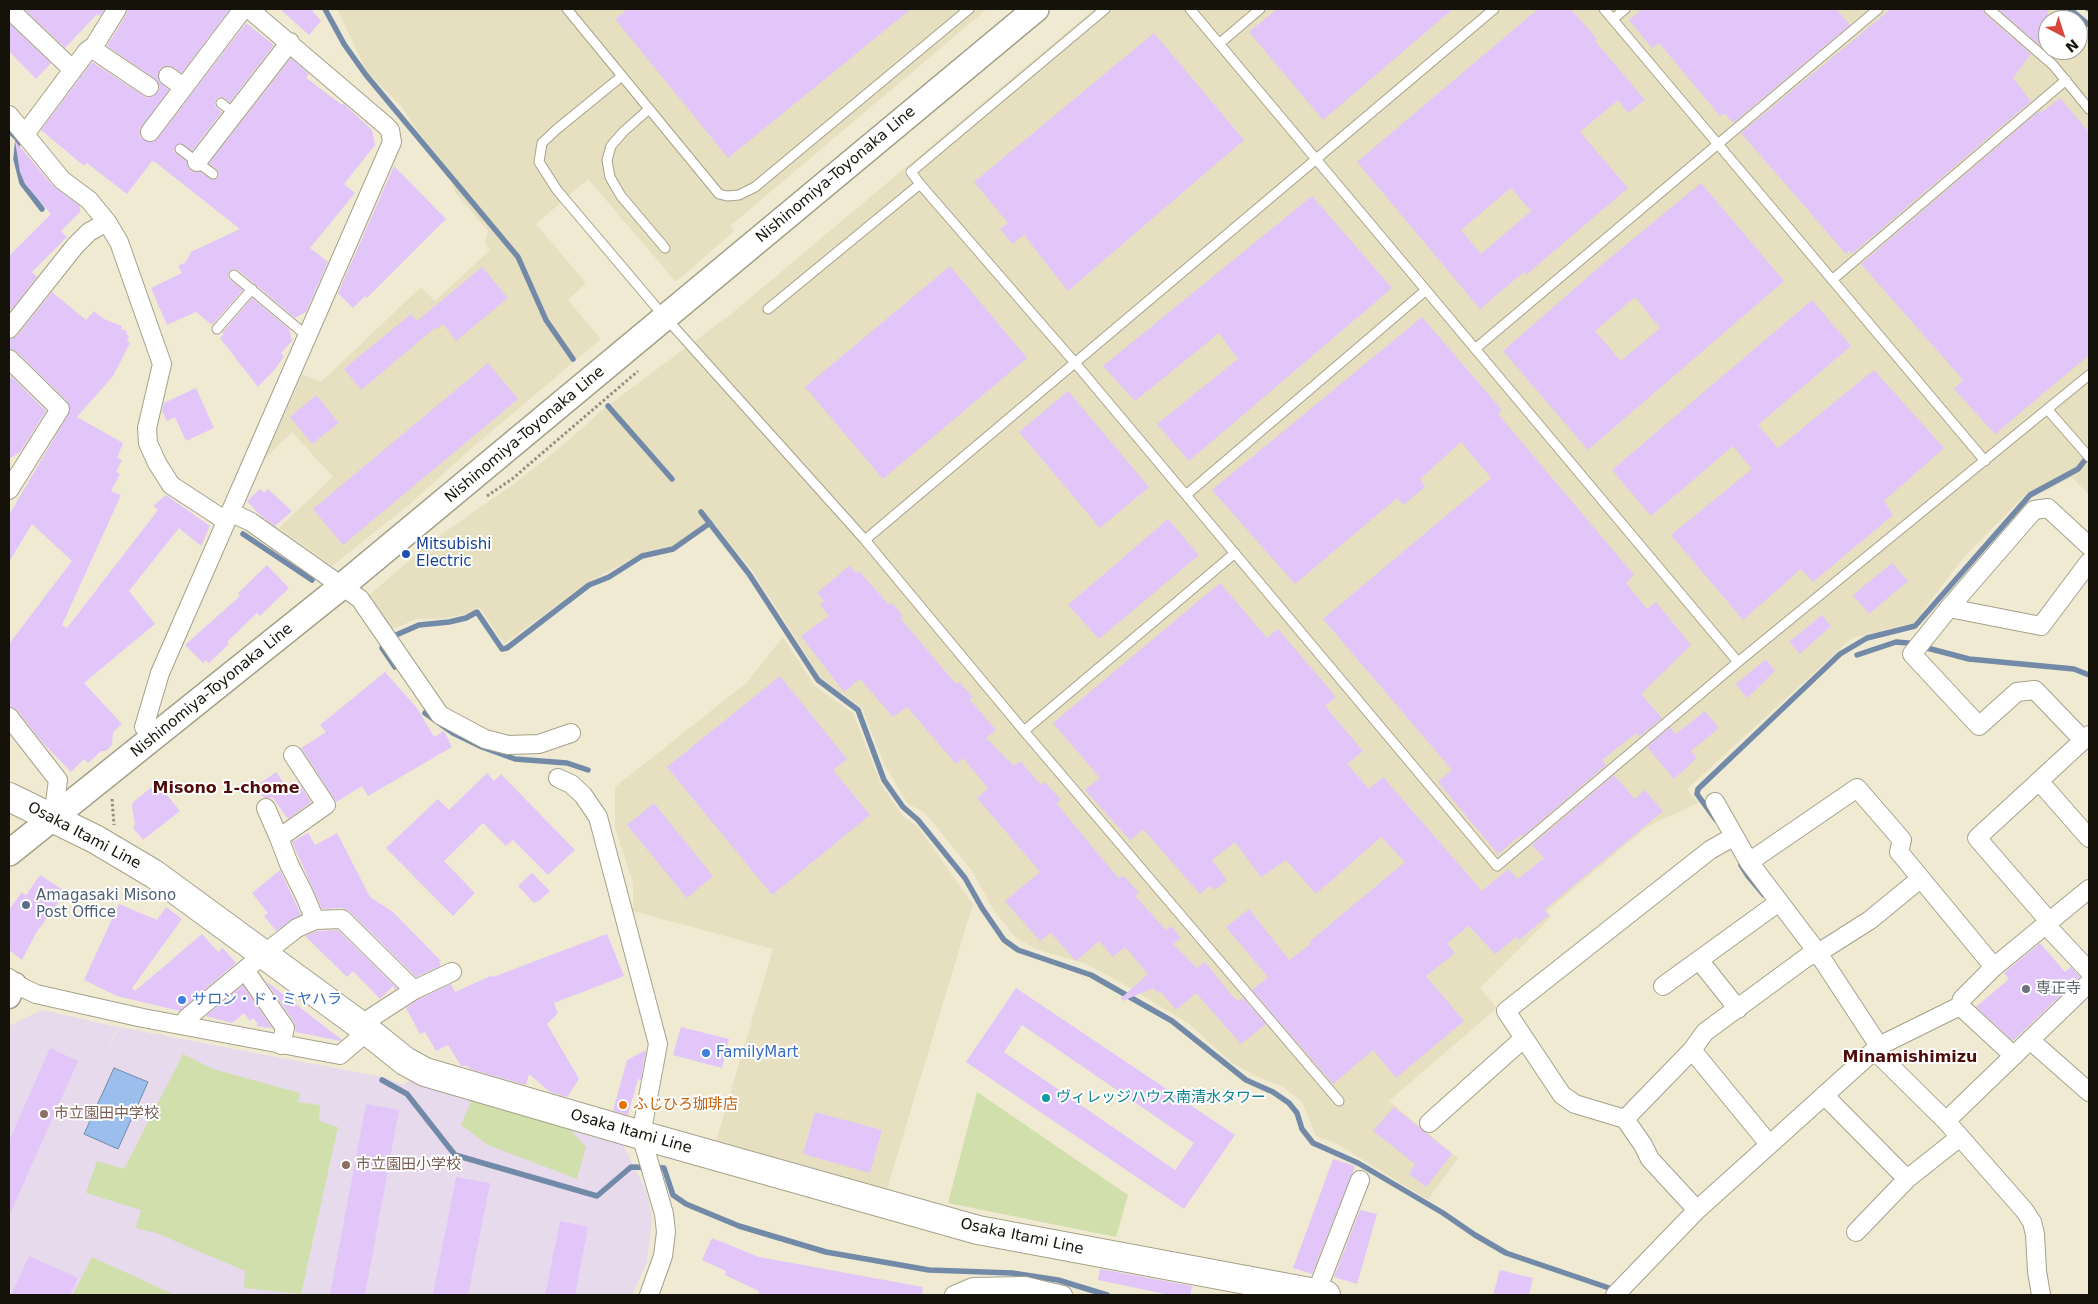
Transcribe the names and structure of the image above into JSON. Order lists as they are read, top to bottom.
{
  "streets": {
    "main road": ["Nishinomiya-Toyonaka Line", "Osaka Itami Line"]
  },
  "crossings": [
    ["Nishinomiya-Toyonaka Line", "Osaka Itami Line"]
  ],
  "districts": ["Misono 1-chome", "Minamishimizu"],
  "places": [
    "Mitsubishi Electric",
    "Amagasaki Misono Post Office",
    "専正寺",
    "サロン・ド・ミヤハラ",
    "FamilyMart",
    "ヴィレッジハウス南清水タワー",
    "ふじひろ珈琲店",
    "市立園田中学校",
    "市立園田小学校"
  ],
  "north": "bottom right"
}
